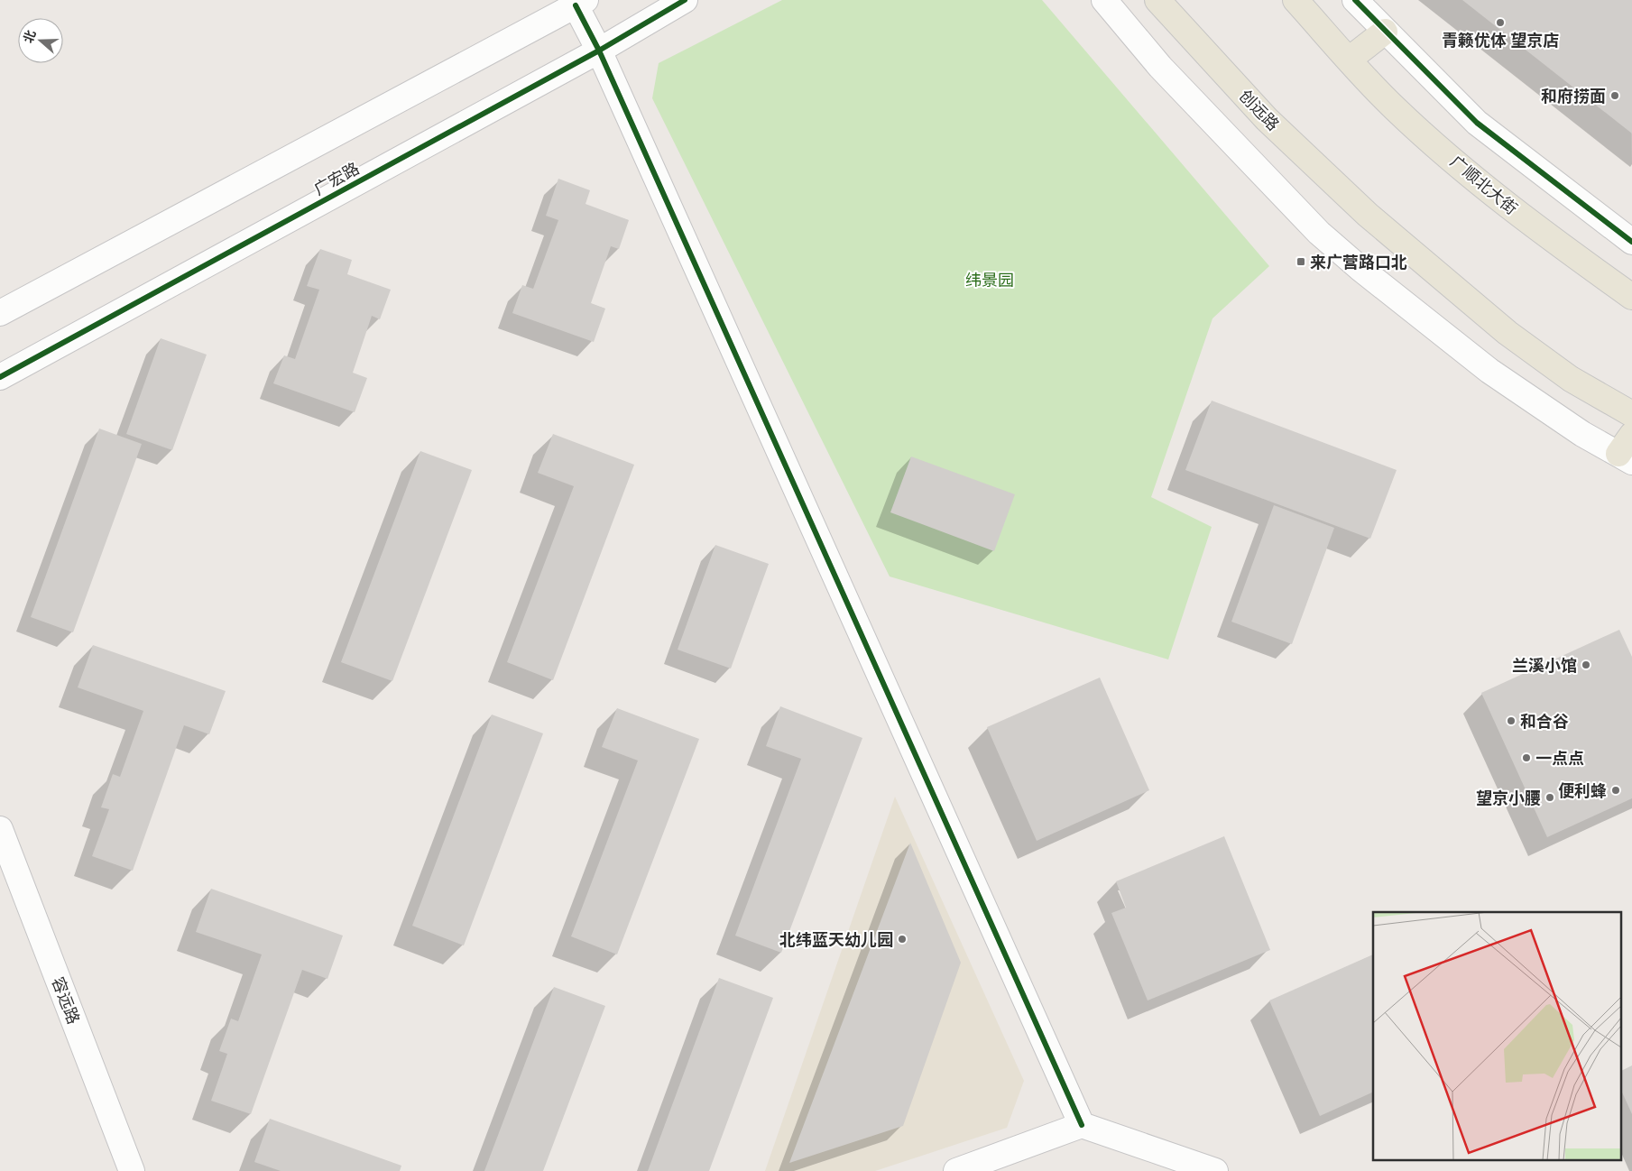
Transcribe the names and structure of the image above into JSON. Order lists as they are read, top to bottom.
{
  "streets": {
    "main road": ["创远路", "广顺北大街"],
    "street": ["广宏路", "容远路"]
  },
  "parks": ["纬景园"],
  "places": {
    "other": [
      "青籁优体 望京店",
      "和府捞面",
      "兰溪小馆",
      "和合谷",
      "一点点",
      "便利蜂",
      "望京小腰",
      "北纬蓝天幼儿园"
    ],
    "transit": ["来广营路口北"]
  },
  "north": "left"
}
